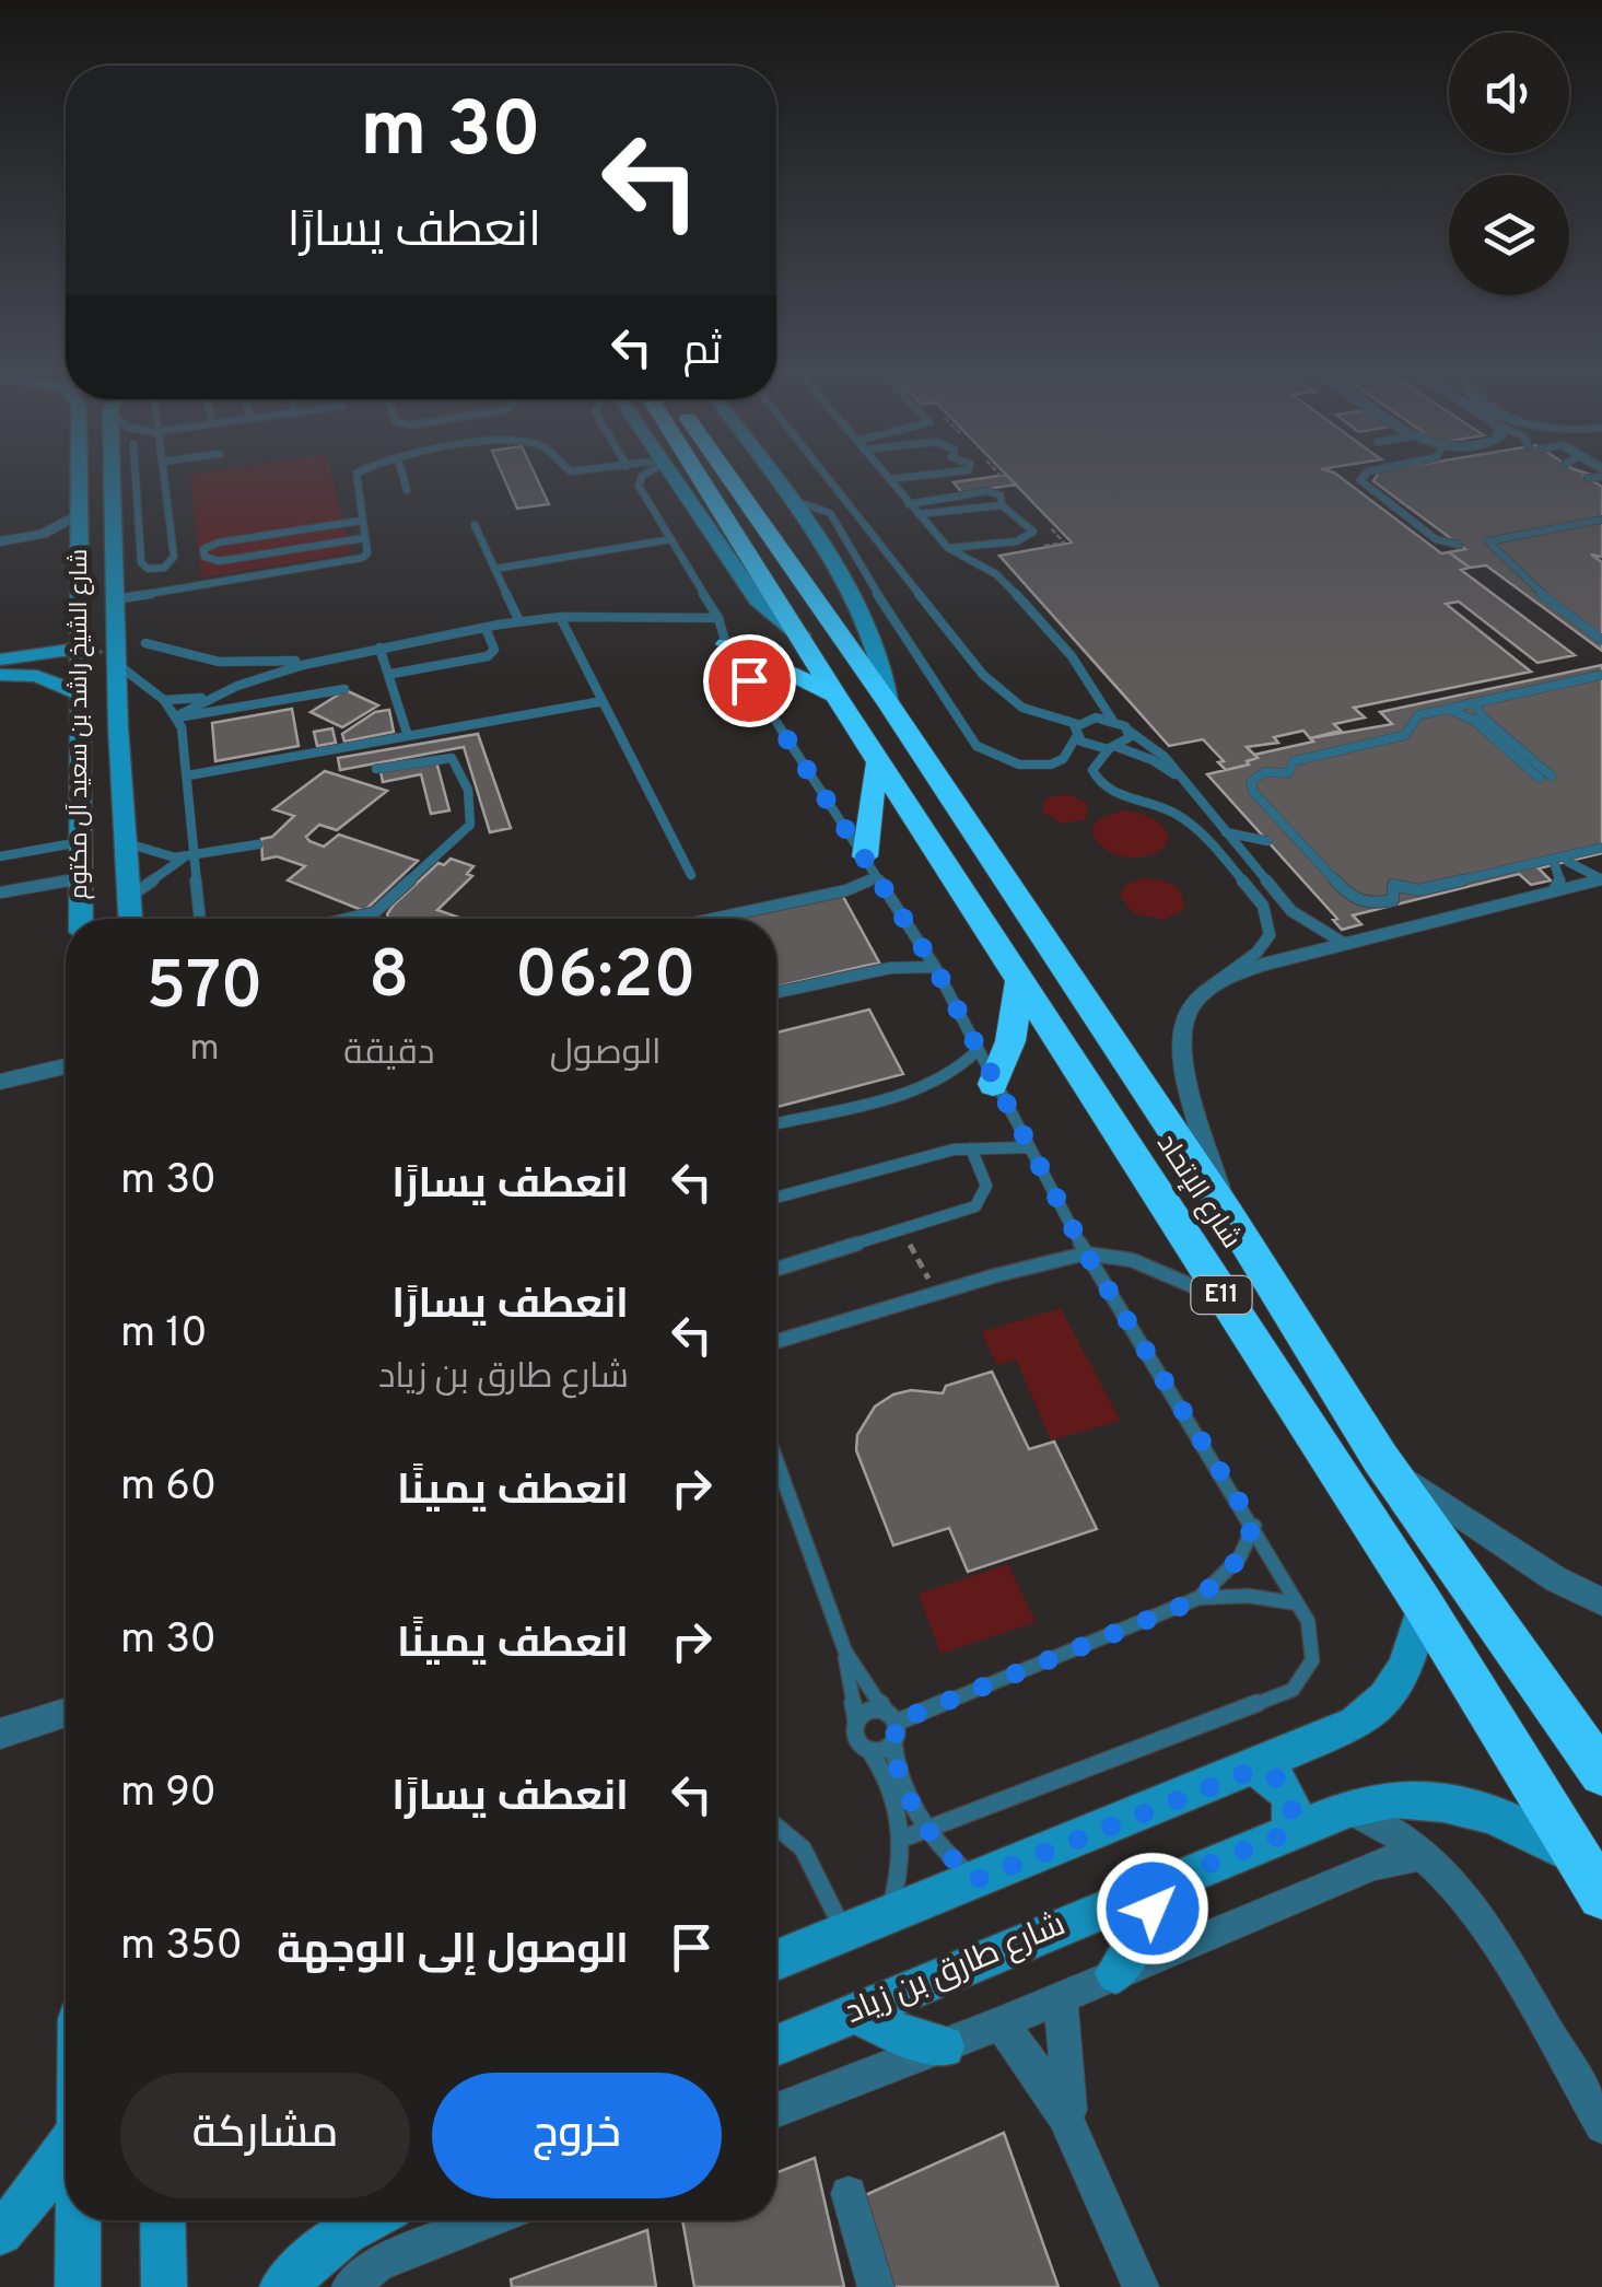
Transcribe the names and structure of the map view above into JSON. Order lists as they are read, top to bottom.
{
  "streets": {
    "highway": ["شارع الإتحاد", "E11"],
    "main road": ["شارع الشيخ راشد بن سعيد آل مكتوم", "شارع طارق بن زياد"]
  },
  "crossings": [
    ["شارع الإتحاد", "شارع طارق بن زياد"]
  ],
  "page": {
    "turn": ["30 m", "انعطف يسارًا"],
    "then": "ثم",
    "eta": [
      "06:20",
      "الوصول",
      "8",
      "دقيقة",
      "570",
      "m"
    ],
    "list": [
      {
        "name": "انعطف يسارًا",
        "value": "30 m"
      },
      {
        "name": "انعطف يسارًا",
        "note": "شارع طارق بن زياد",
        "value": "10 m"
      },
      {
        "name": "انعطف يمينًا",
        "value": "60 m"
      },
      {
        "name": "انعطف يمينًا",
        "value": "30 m"
      },
      {
        "name": "انعطف يسارًا",
        "value": "90 m"
      },
      {
        "name": "الوصول إلى الوجهة",
        "value": "350 m"
      }
    ],
    "buttons": ["خروج", "مشاركة"]
  }
}
